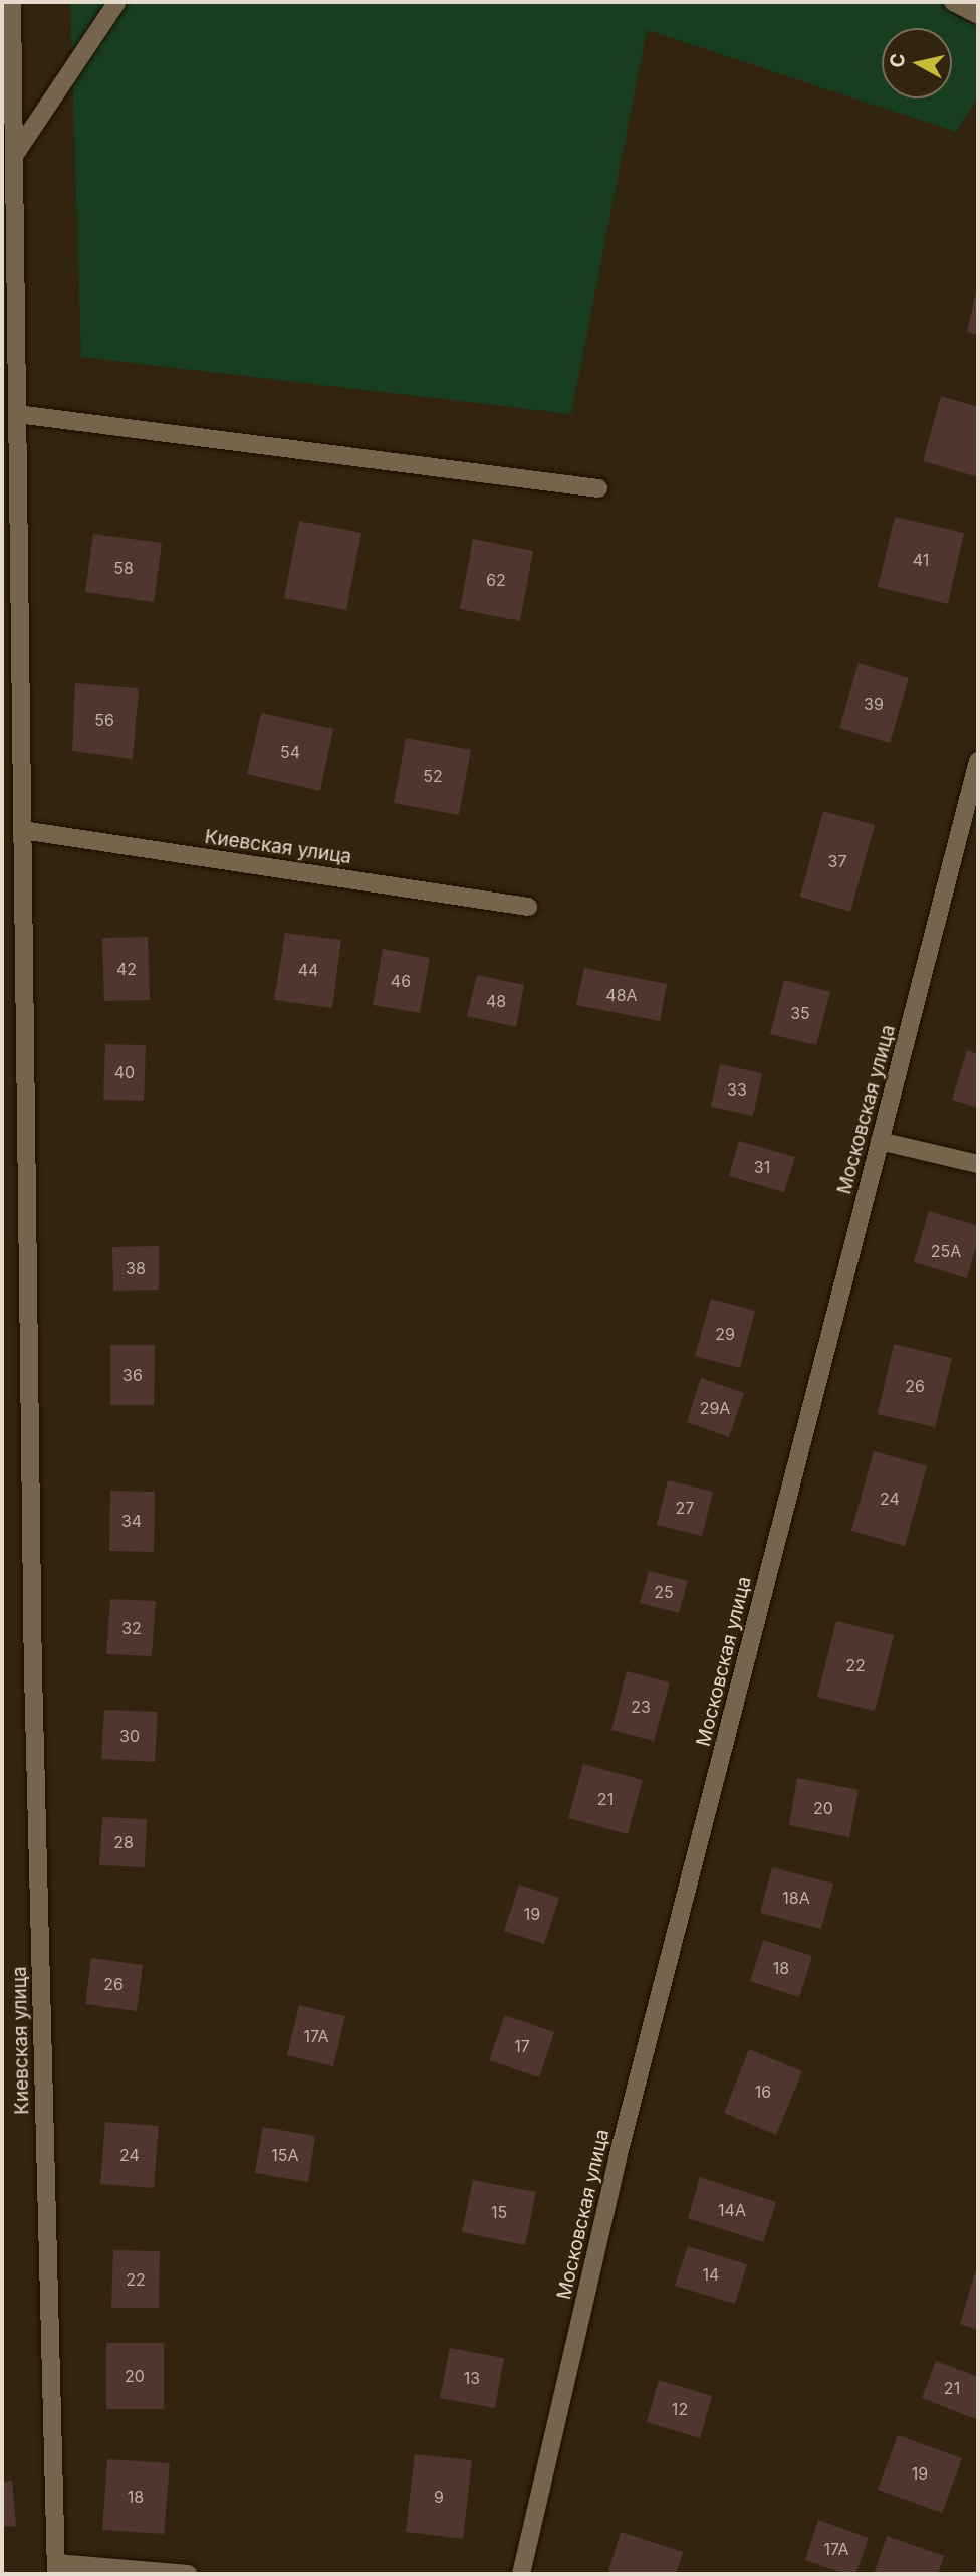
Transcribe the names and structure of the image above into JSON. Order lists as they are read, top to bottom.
{
  "streets": {
    "street": ["Киевская улица", "Московская улица"]
  },
  "house_numbers": [
    "41",
    "58",
    "62",
    "39",
    "56",
    "54",
    "52",
    "37",
    "42",
    "44",
    "46",
    "48А",
    "48",
    "35",
    "40",
    "33",
    "31",
    "25А",
    "38",
    "29",
    "36",
    "26",
    "29А",
    "24",
    "27",
    "34",
    "25",
    "32",
    "22",
    "23",
    "30",
    "21",
    "20",
    "28",
    "18А",
    "19",
    "18",
    "26",
    "17А",
    "17",
    "16",
    "24",
    "15А",
    "14А",
    "15",
    "14",
    "22",
    "20",
    "13",
    "21",
    "12",
    "19",
    "18",
    "9",
    "17А"
  ],
  "north": "left"
}
